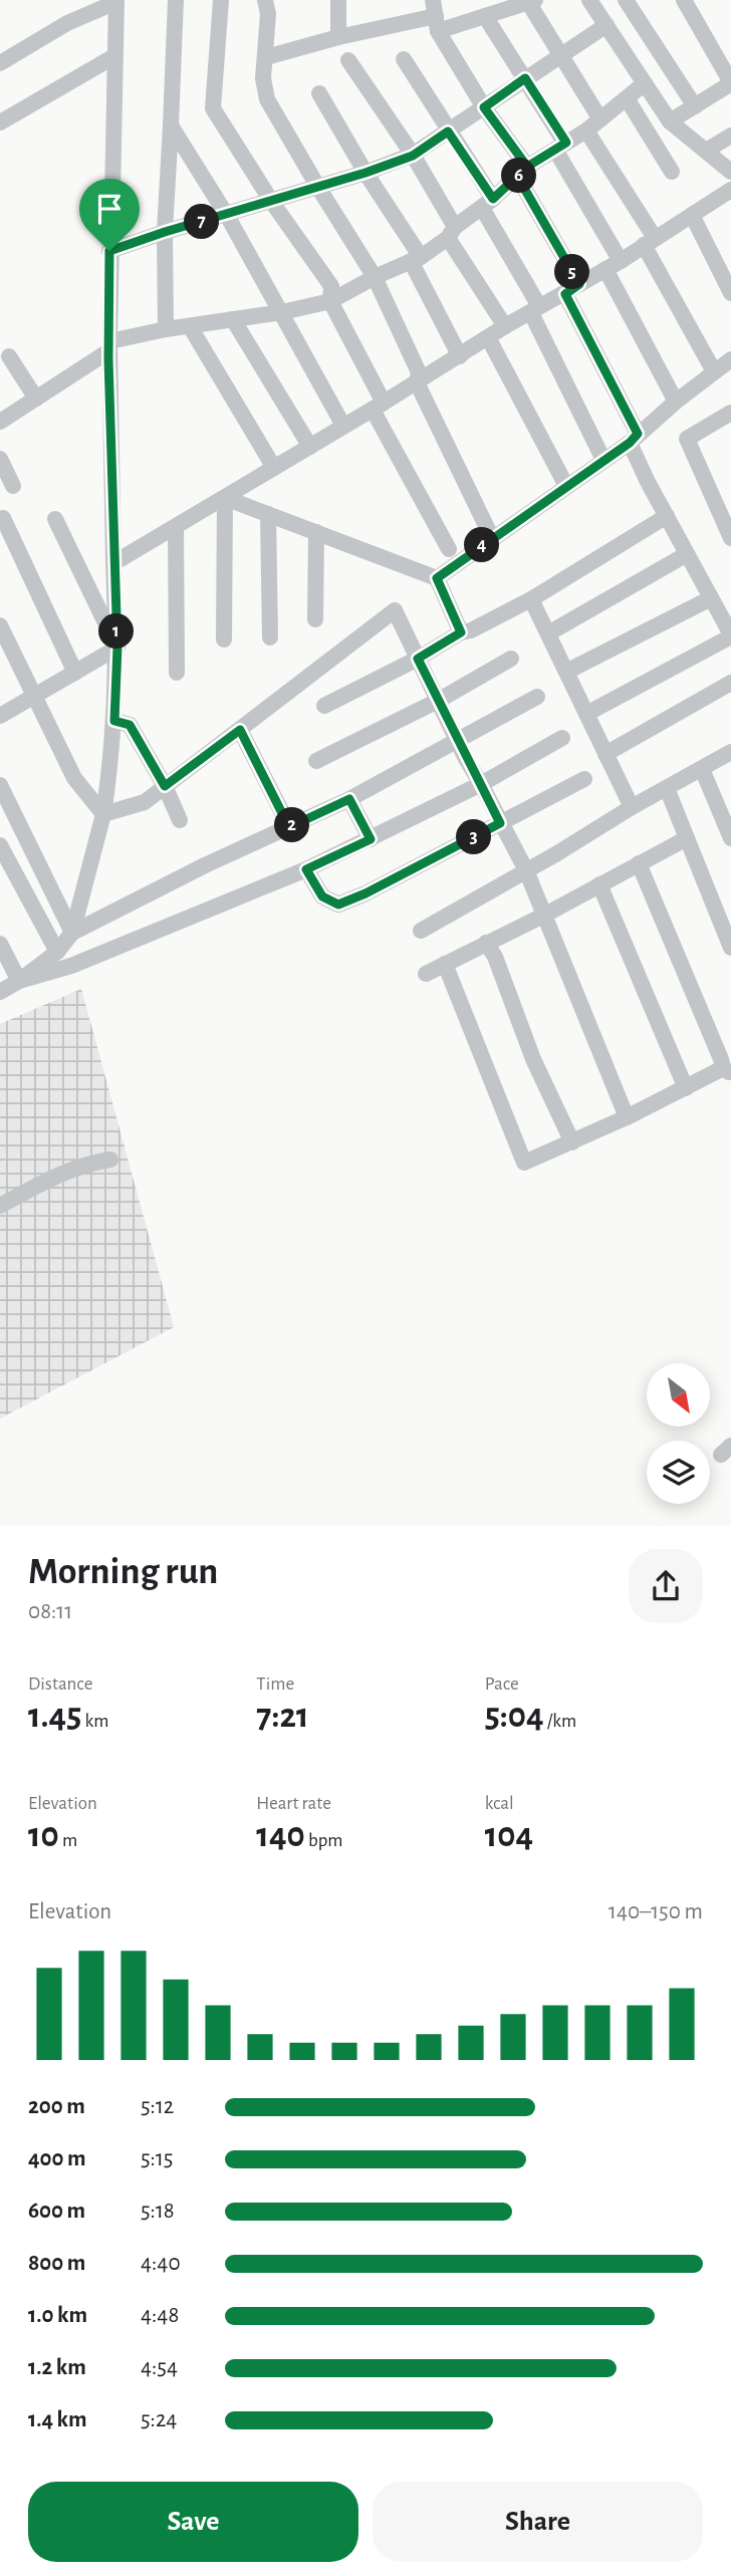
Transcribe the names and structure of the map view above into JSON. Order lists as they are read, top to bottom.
{
  "north": "bottom right",
  "page": {
    "pins": [
      "6",
      "7",
      "5",
      "4",
      "1",
      "2",
      "3"
    ],
    "heading": ["Morning run", "08:11"],
    "stats": [
      ["Distance", "1.45 km"],
      ["Time", "7:21"],
      ["Pace", "5:04 /km"],
      ["Elevation", "10 m"],
      ["Heart rate", "140 bpm"],
      ["kcal", "104"]
    ],
    "chart": ["Elevation", "140–150 m"],
    "list": [
      {
        "name": "200 m",
        "note": "5:12"
      },
      {
        "name": "400 m",
        "note": "5:15"
      },
      {
        "name": "600 m",
        "note": "5:18"
      },
      {
        "name": "800 m",
        "note": "4:40"
      },
      {
        "name": "1.0 km",
        "note": "4:48"
      },
      {
        "name": "1.2 km",
        "note": "4:54"
      },
      {
        "name": "1.4 km",
        "note": "5:24"
      }
    ],
    "buttons": ["Save", "Share"]
  }
}
